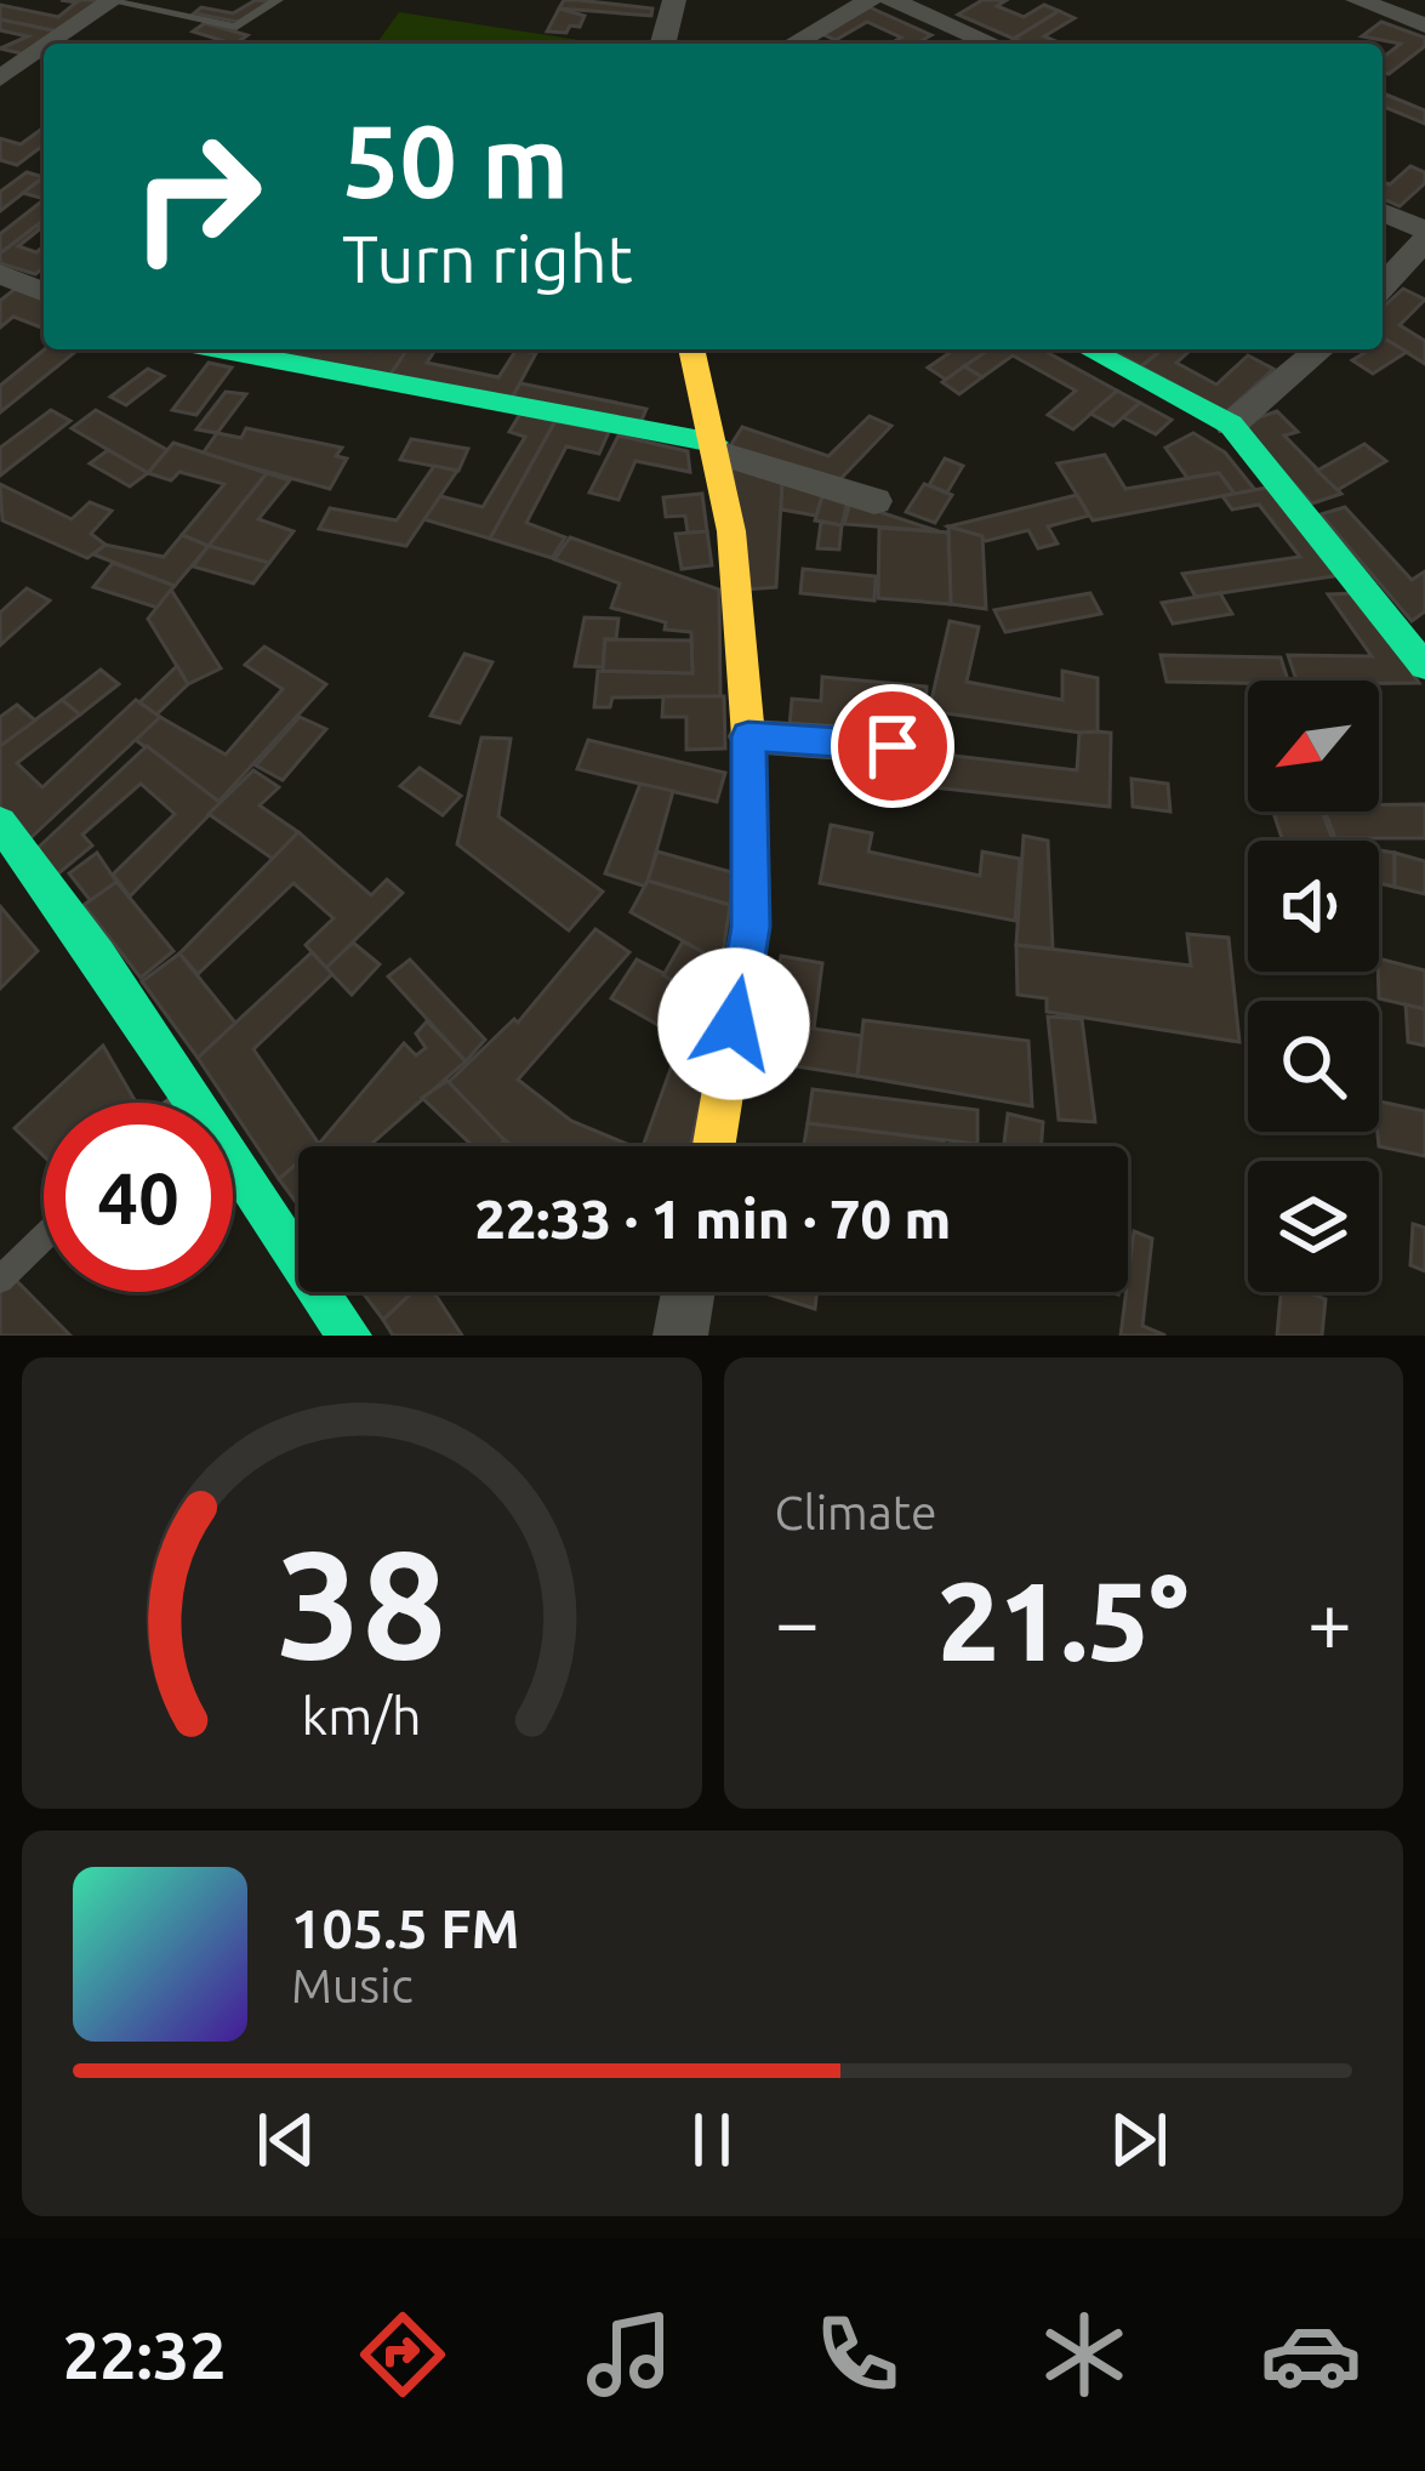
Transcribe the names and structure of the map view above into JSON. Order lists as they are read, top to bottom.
{
  "north": "bottom left",
  "page": {
    "turn": ["50 m", "Turn right"],
    "limit": "40",
    "trip": "22:33 · 1 min · 70 m",
    "tile": "Climate",
    "heat": ["−", "21.5°", "+"],
    "song": ["105.5 FM", "Music"],
    "tabs": "22:32",
    "gauge": ["38", "km/h"]
  }
}
